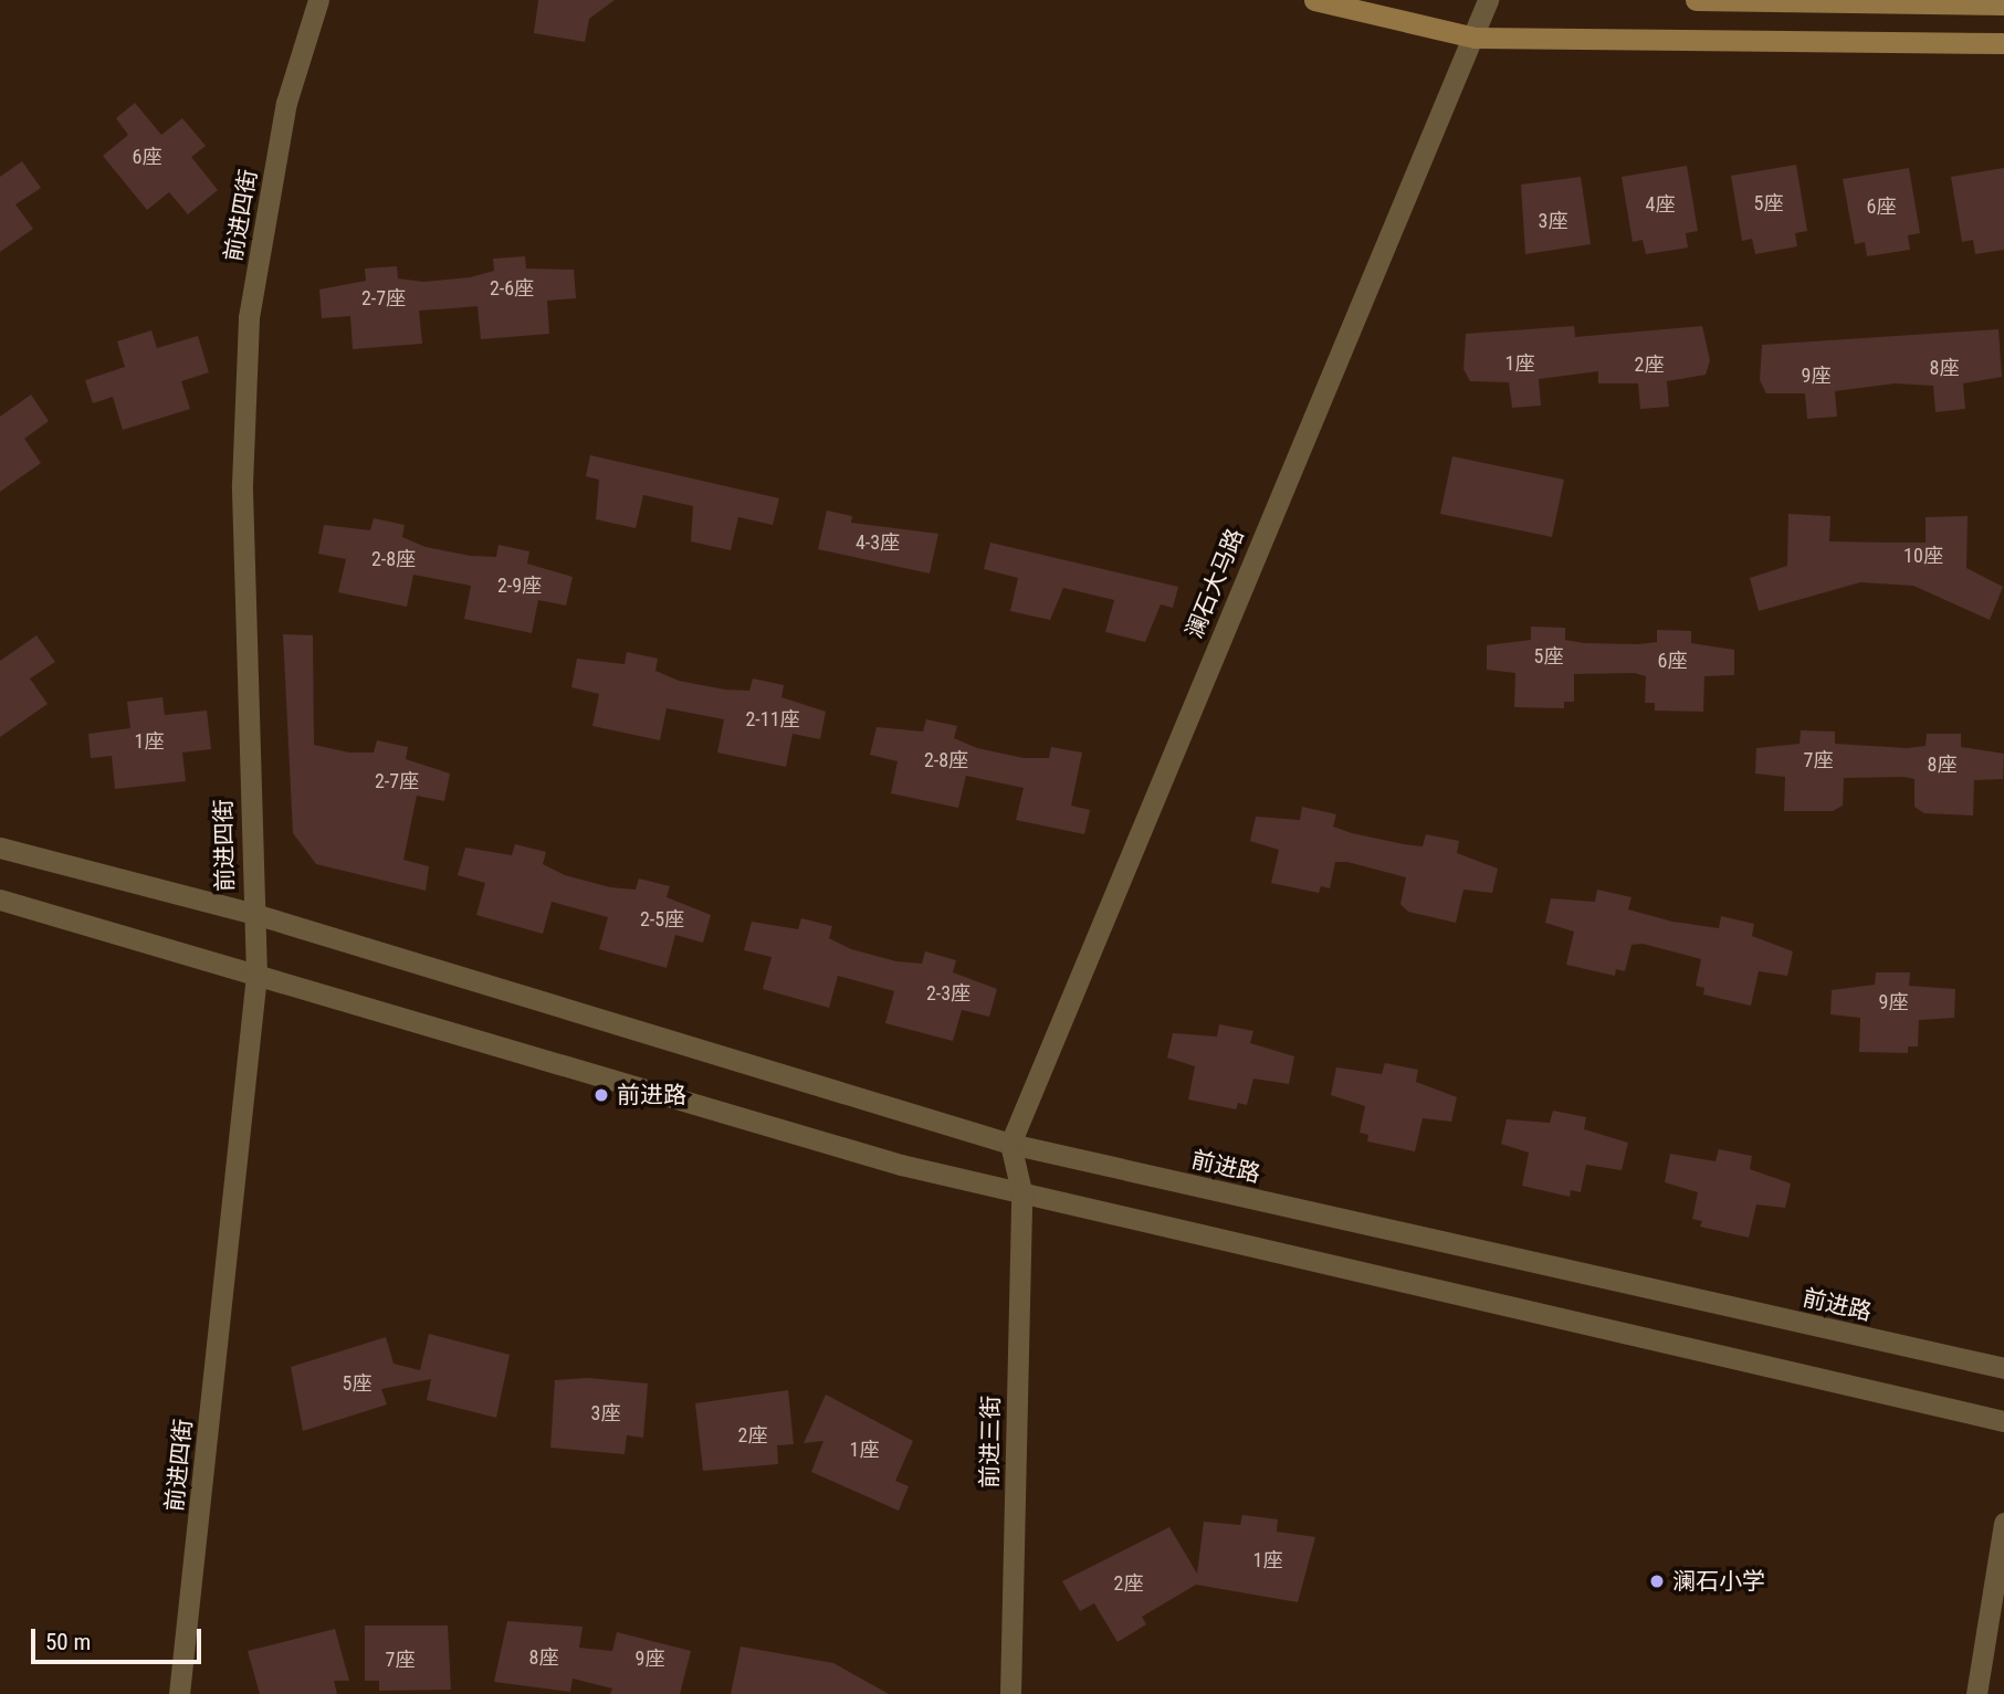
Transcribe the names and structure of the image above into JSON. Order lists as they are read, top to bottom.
{
  "streets": {
    "street": [
      "前进四街",
      "澜石大马路",
      "前进路",
      "前进三街"
    ]
  },
  "crossings": [
    ["前进四街", "前进路"],
    ["澜石大马路", "前进路"]
  ],
  "places": ["前进路", "澜石小学"],
  "house_numbers": [
    "6座",
    "5座",
    "4座",
    "6座",
    "3座",
    "2-6座",
    "2-7座",
    "1座",
    "2座",
    "8座",
    "9座",
    "4-3座",
    "10座",
    "2-8座",
    "2-9座",
    "5座",
    "6座",
    "2-11座",
    "1座",
    "2-8座",
    "7座",
    "8座",
    "2-7座",
    "2-5座",
    "2-3座",
    "9座",
    "5座",
    "3座",
    "2座",
    "1座",
    "1座",
    "2座",
    "8座",
    "9座",
    "7座"
  ],
  "scale_bar": "50 m"
}
